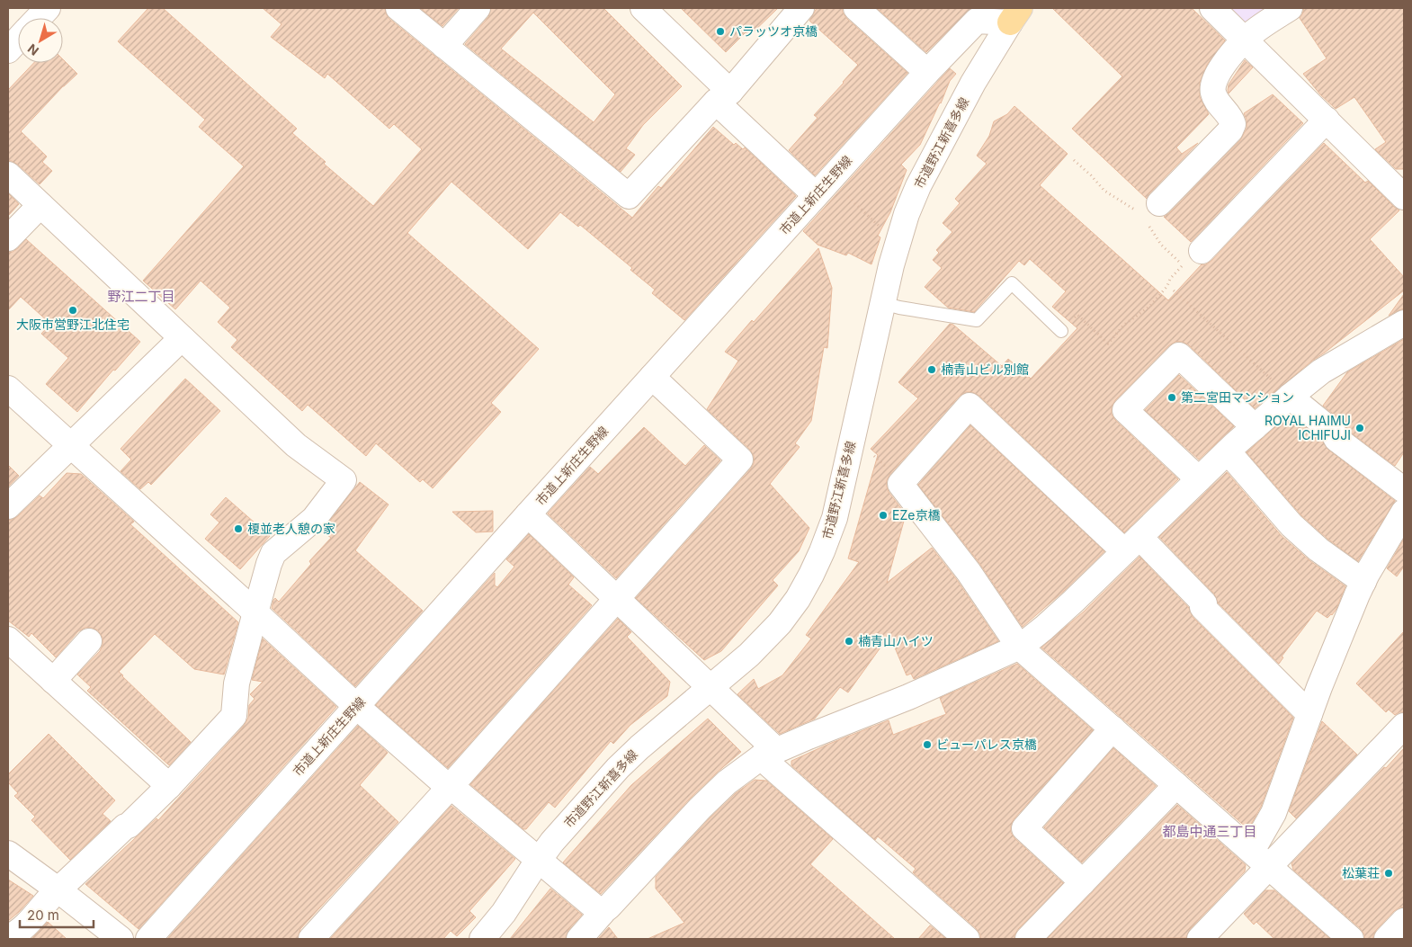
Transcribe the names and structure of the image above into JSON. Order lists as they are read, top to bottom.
{
  "streets": {
    "street": ["市道野江新喜多線", "市道上新庄生野線"]
  },
  "crossings": [
    ["市道野江新喜多線", "市道上新庄生野線"]
  ],
  "districts": ["野江二丁目", "都島中通三丁目"],
  "places": [
    "パラッツオ京橋",
    "大阪市営野江北住宅",
    "楠青山ビル別館",
    "第二宮田マンション",
    "ROYAL HAIMU ICHIFUJI",
    "EZe京橋",
    "榎並老人憩の家",
    "楠青山ハイツ",
    "ビューパレス京橋",
    "松葉荘"
  ],
  "scale_bar": "20 m",
  "north": "bottom left"
}
